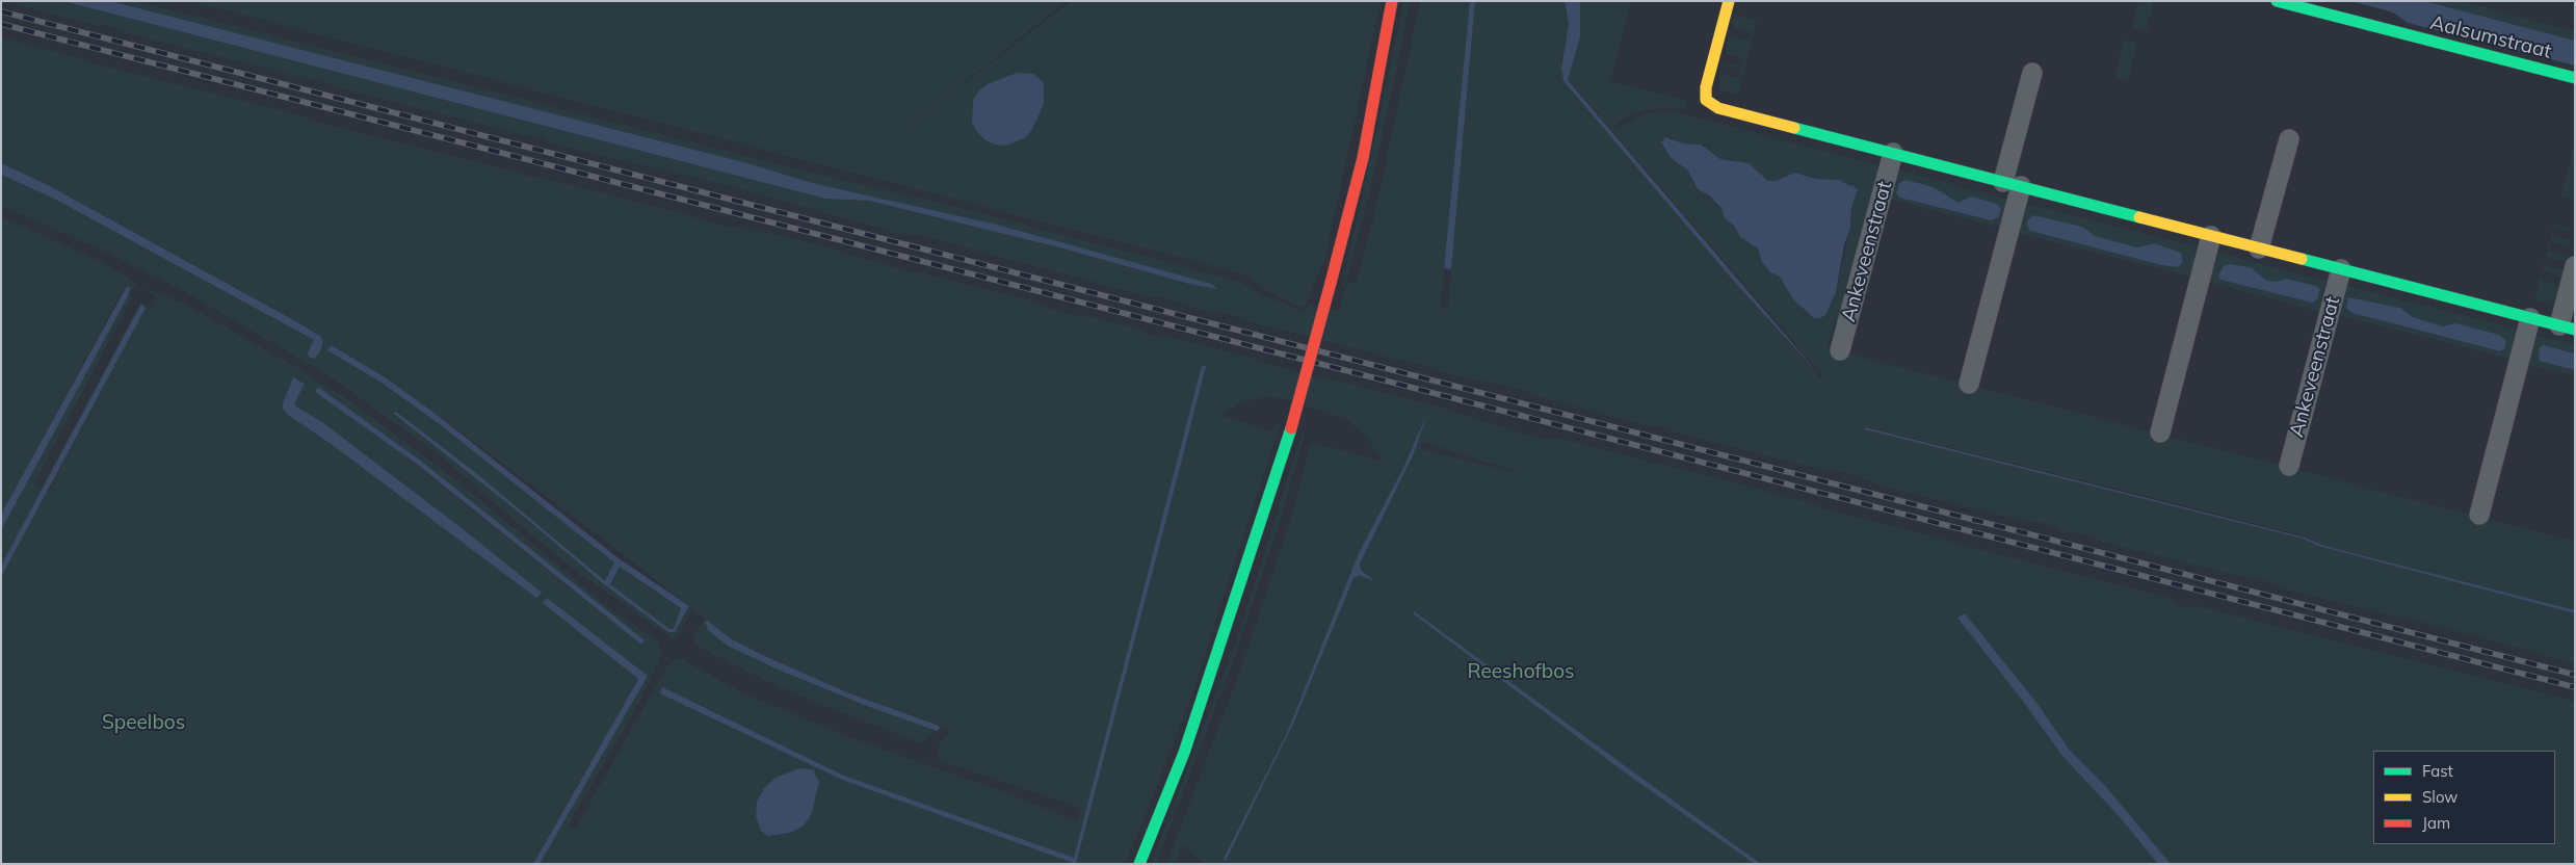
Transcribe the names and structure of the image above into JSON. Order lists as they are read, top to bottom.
{
  "streets": {
    "street": ["Aalsumstraat", "Ankeveenstraat"]
  },
  "parks": ["Reeshofbos", "Speelbos"],
  "legend": ["Fast", "Slow", "Jam"]
}
